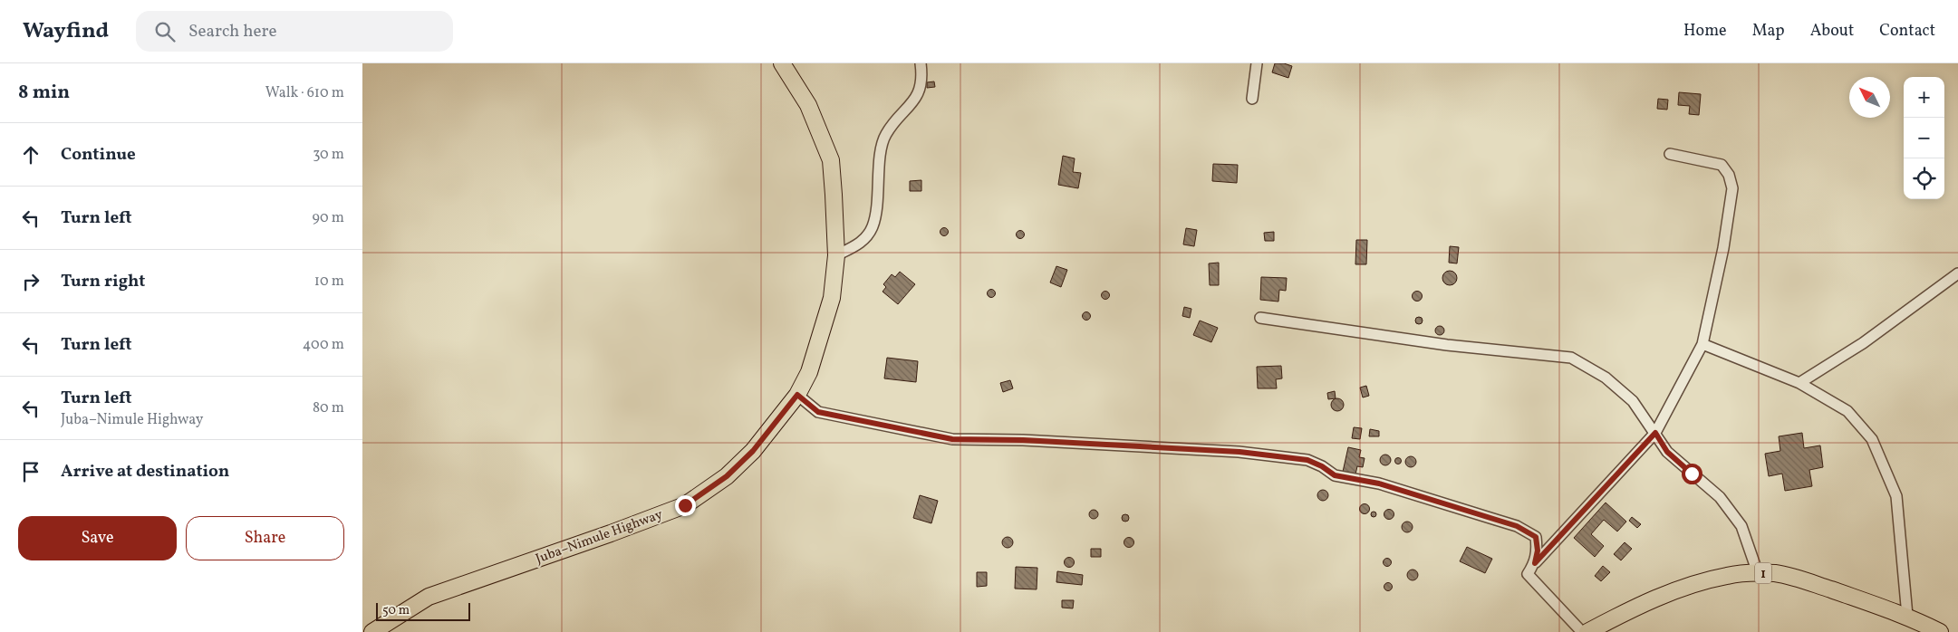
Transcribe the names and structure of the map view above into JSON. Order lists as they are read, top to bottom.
{
  "streets": {
    "main road": ["Juba–Nimule Highway", "1"]
  },
  "scale_bar": "50 m",
  "north": "top left",
  "page": {
    "header": "Wayfind",
    "search": "Search here",
    "nav": [
      "Home",
      "Map",
      "About",
      "Contact"
    ],
    "heading": ["8 min", "Walk · 610 m"],
    "map_buttons": ["+", "−"],
    "list": [
      ["Continue", "30 m"],
      ["Turn left", "90 m"],
      ["Turn right", "10 m"],
      ["Turn left", "400 m"],
      ["Turn left", "Juba–Nimule Highway", "80 m"],
      "Arrive at destination"
    ],
    "buttons": ["Save", "Share"],
    "scale": "50 m"
  }
}
